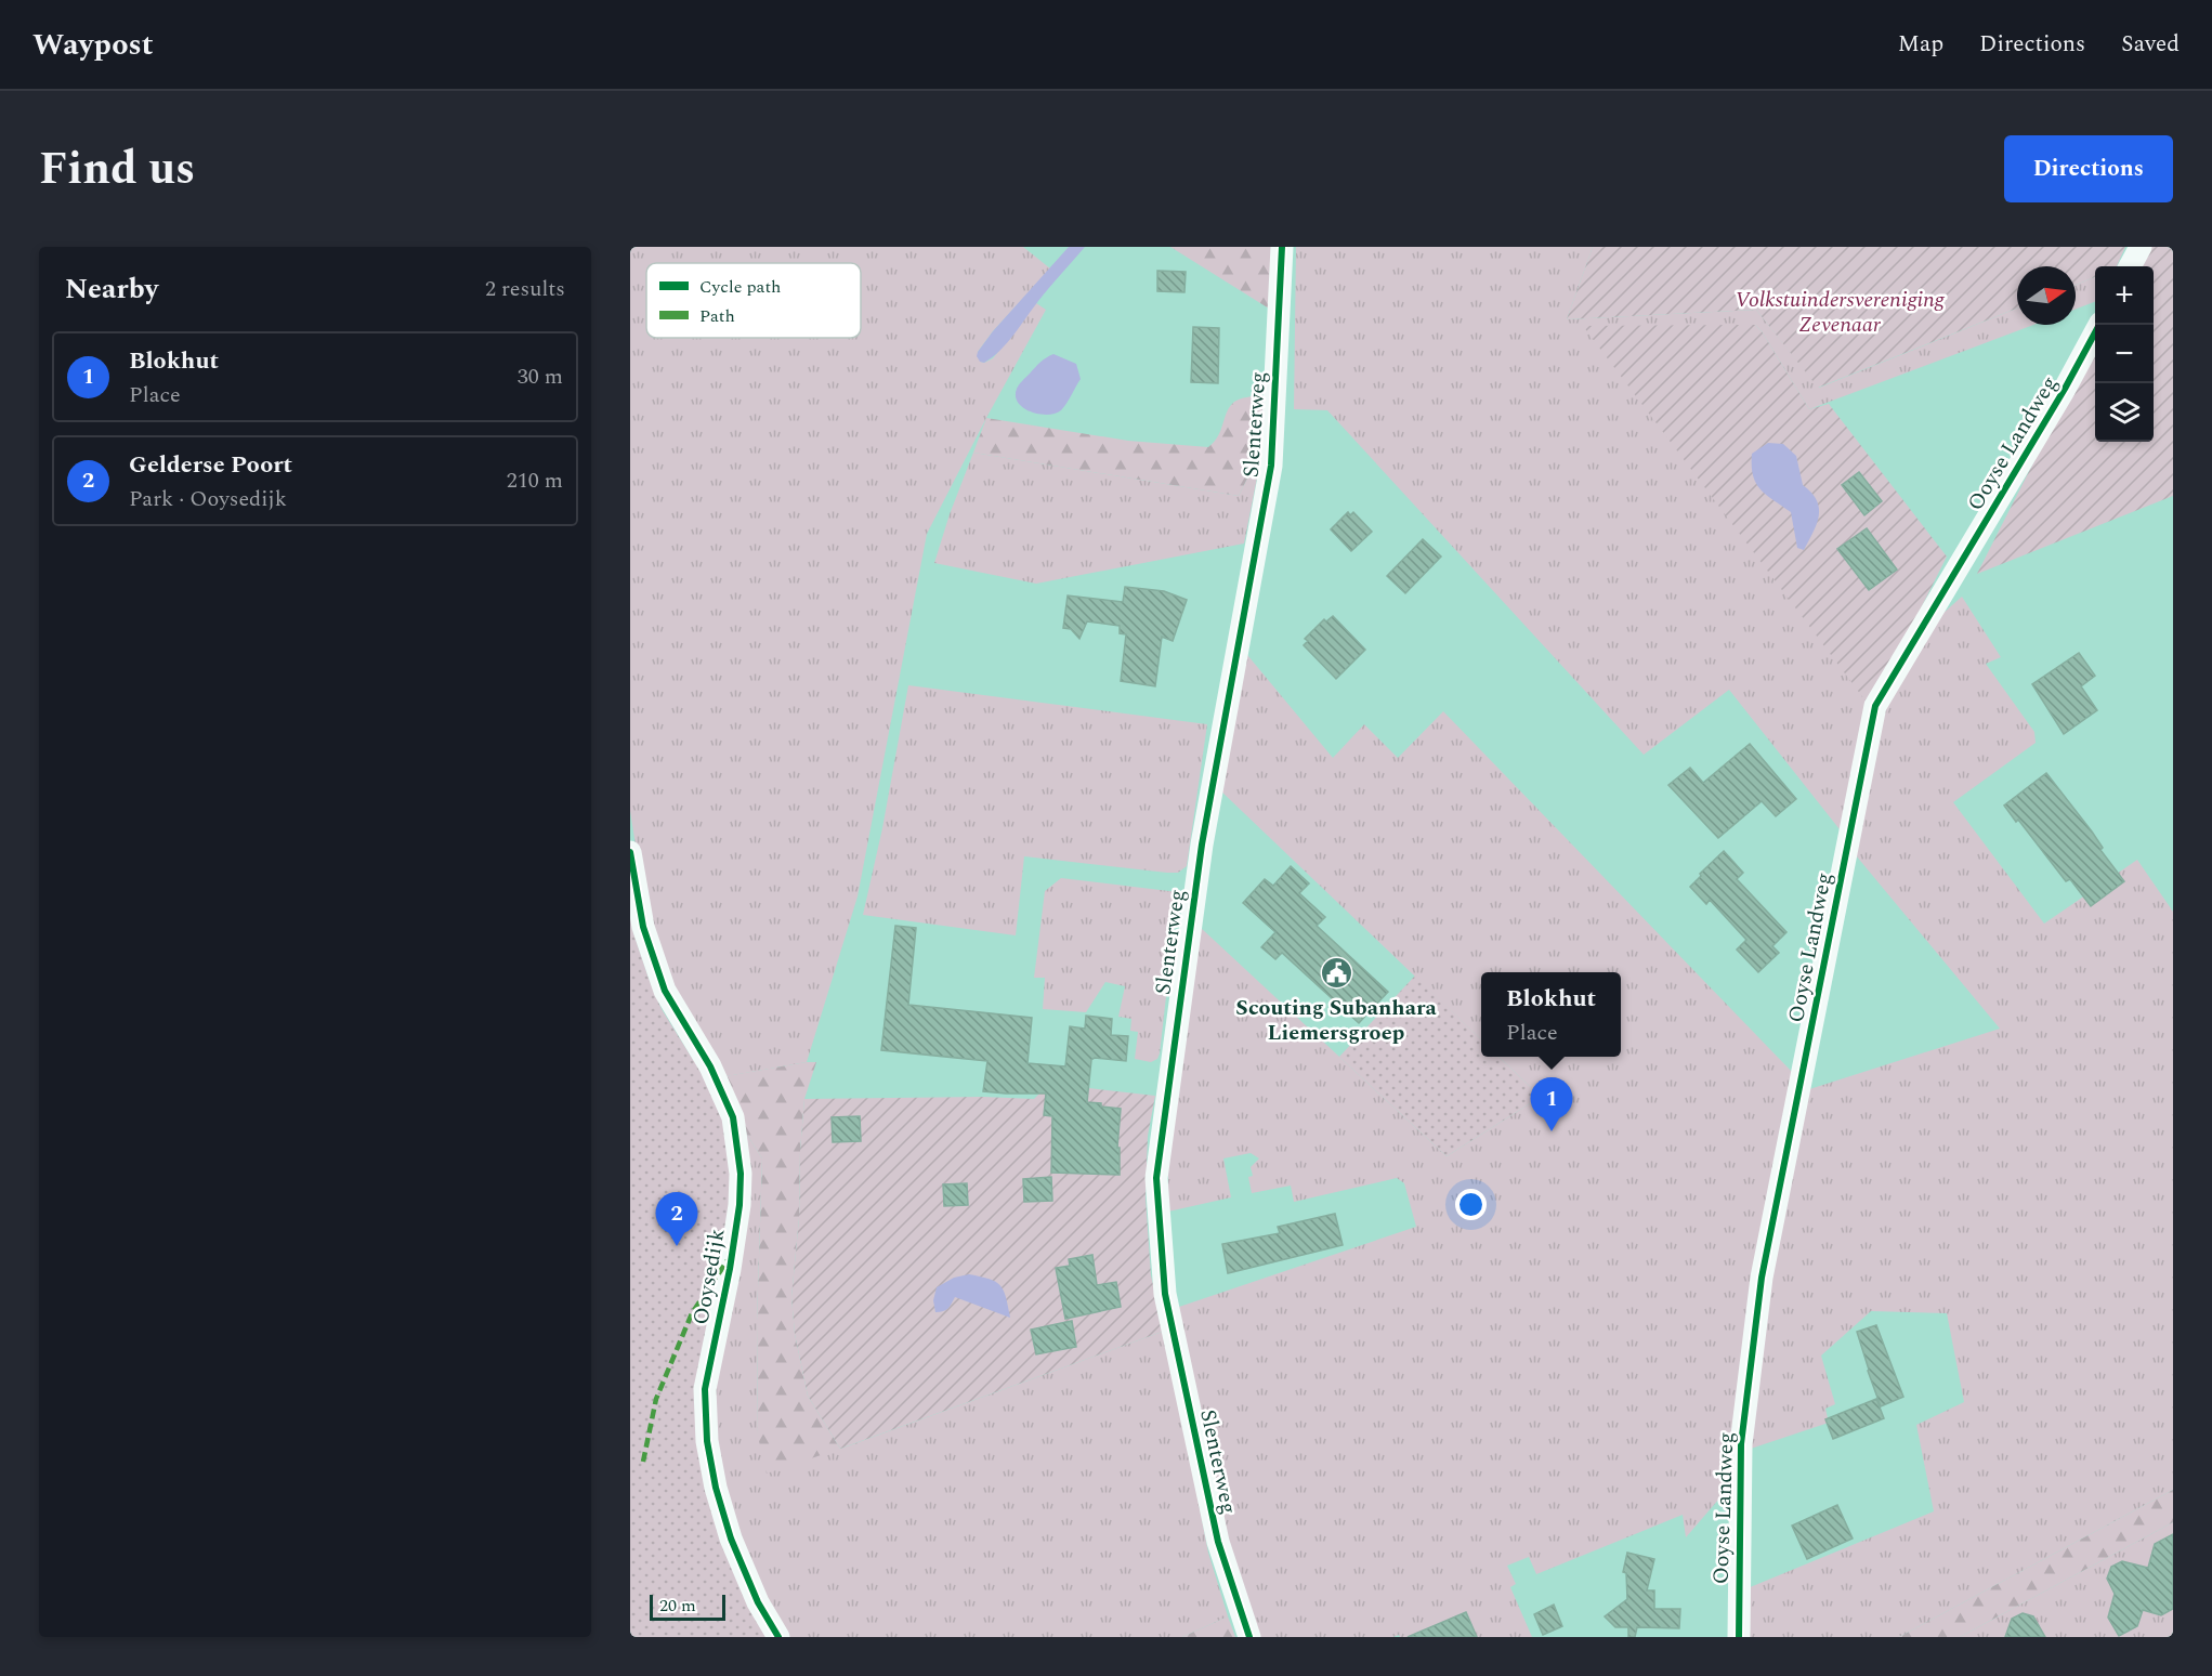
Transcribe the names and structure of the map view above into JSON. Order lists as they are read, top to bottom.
{
  "streets": {
    "street": ["Slenterweg", "Ooyse Landweg", "Ooysedijk"]
  },
  "parks": ["Volkstuindersvereniging Zevenaar"],
  "places": {
    "public building": ["Scouting Subanhara Liemersgroep"]
  },
  "legend": ["Cycle path", "Path"],
  "scale_bar": "20 m",
  "north": "right",
  "page": {
    "header": "Waypost",
    "nav": ["Map", "Directions", "Saved"],
    "title": "Find us",
    "buttons": "Directions",
    "heading": ["Nearby", "2 results"],
    "map_buttons": ["+", "−"],
    "list": [
      {
        "mark": "1",
        "name": "Blokhut",
        "note": "Place",
        "value": "30 m"
      },
      {
        "mark": "2",
        "name": "Gelderse Poort",
        "note": "Park · Ooysedijk",
        "value": "210 m"
      }
    ],
    "popup": ["Blokhut", "Place"],
    "pins": ["1", "2"],
    "scale": "20 m"
  }
}
